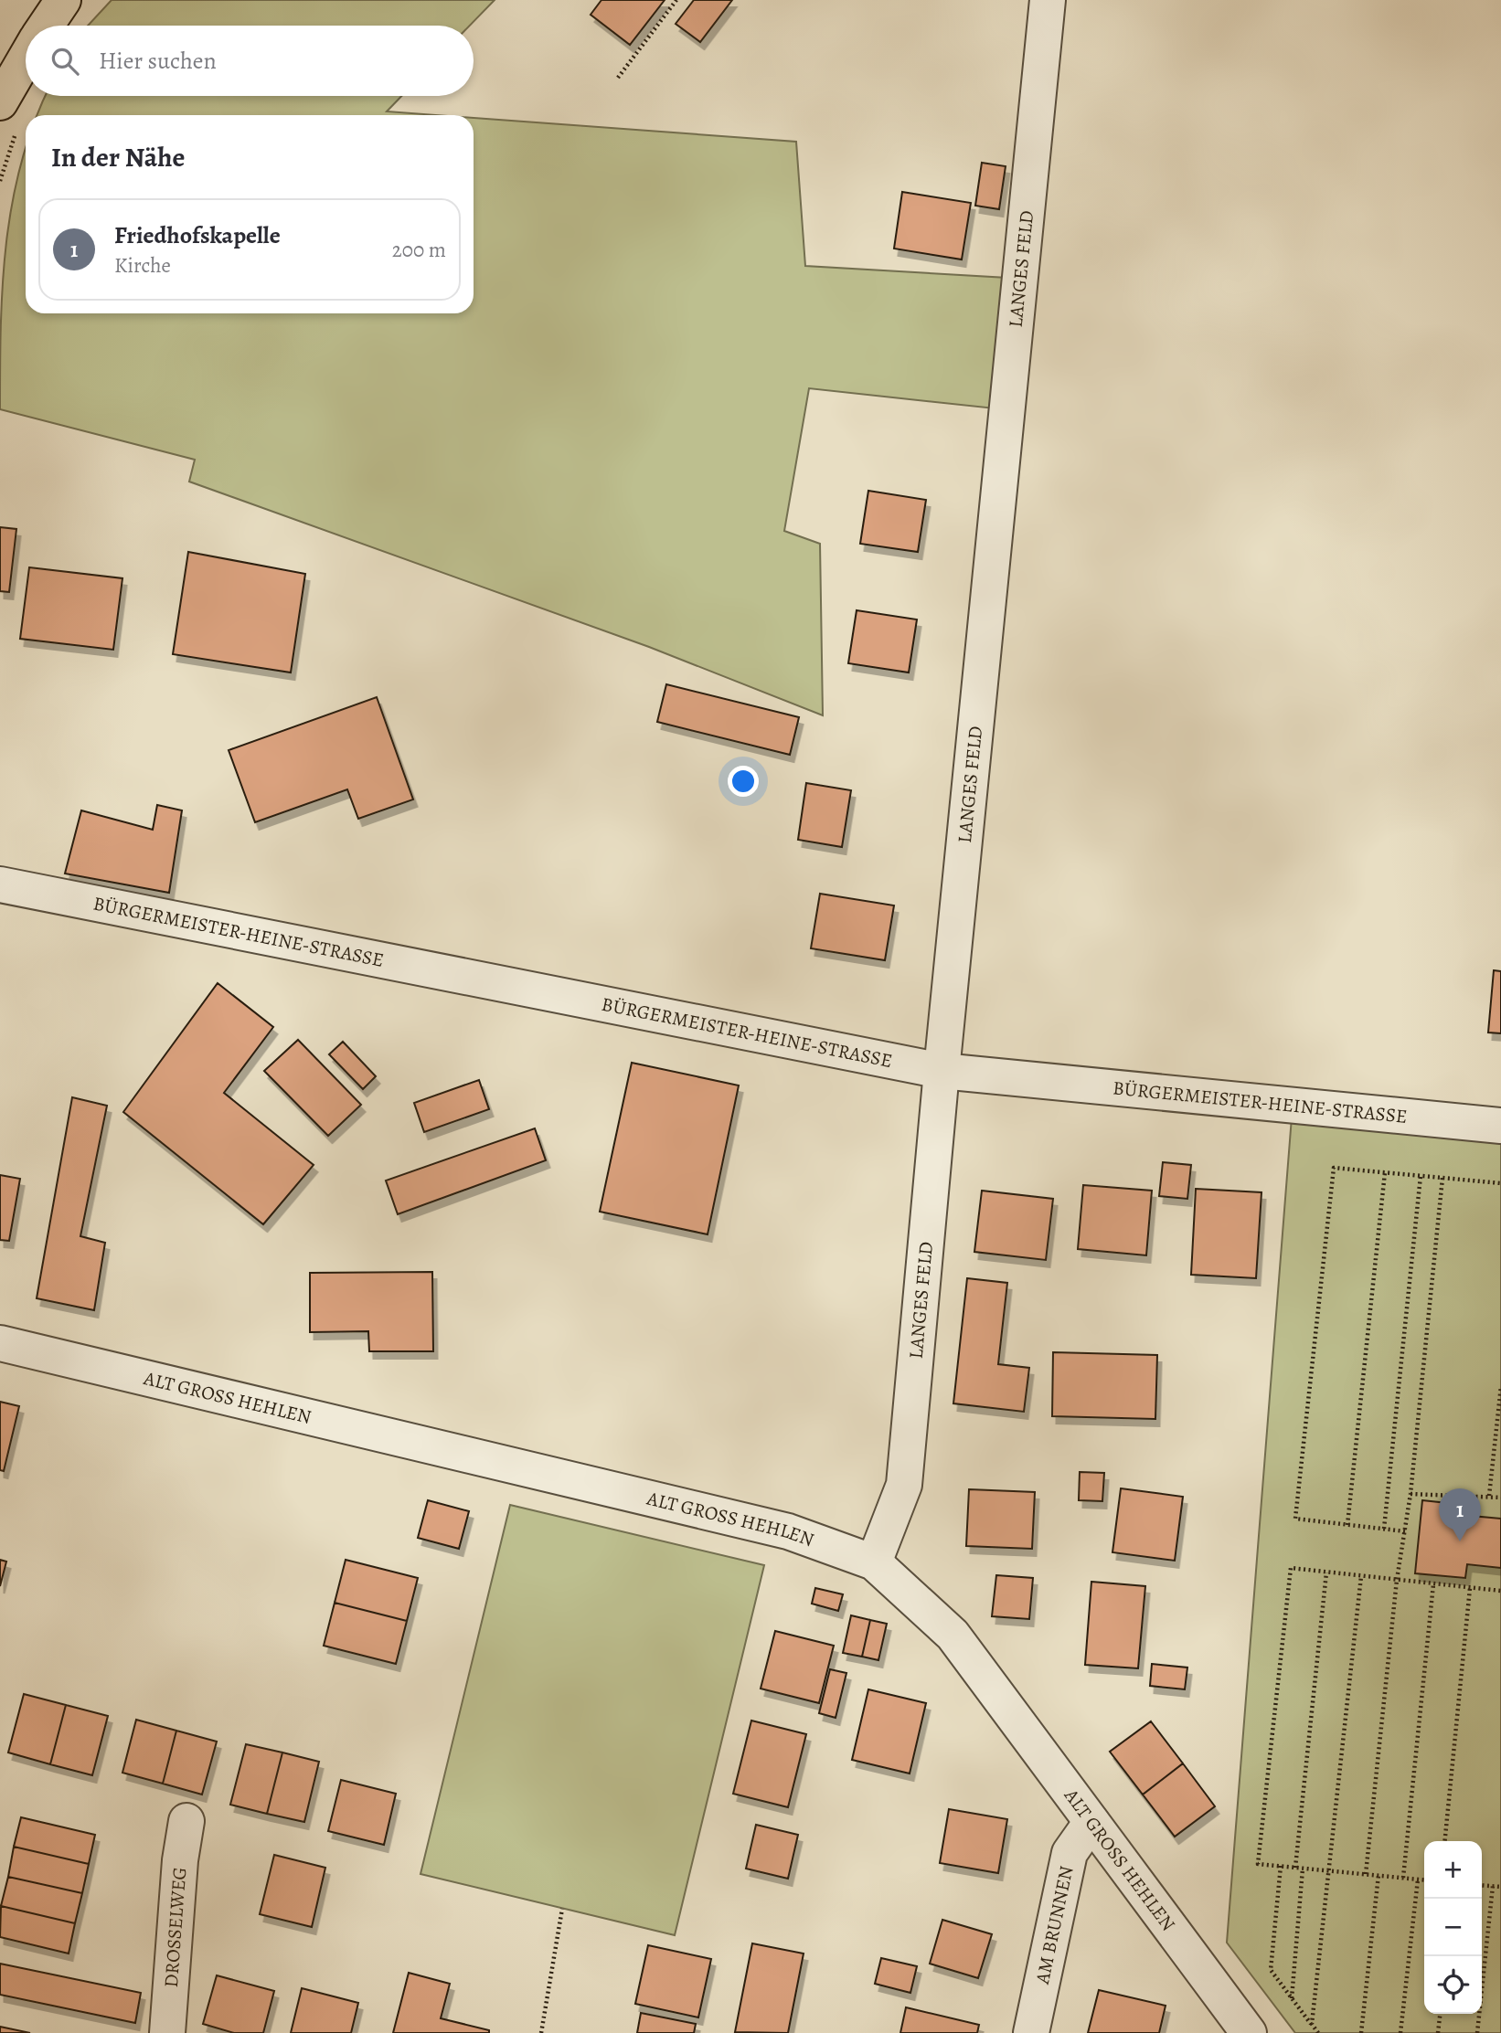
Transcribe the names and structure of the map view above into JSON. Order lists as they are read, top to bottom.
{
  "streets": {
    "street": [
      "LANGES FELD",
      "BÜRGERMEISTER-HEINE-STRASSE",
      "ALT GROSS HEHLEN",
      "AM BRUNNEN",
      "DROSSELWEG"
    ]
  },
  "crossings": [
    ["LANGES FELD", "BÜRGERMEISTER-HEINE-STRASSE"],
    ["LANGES FELD", "ALT GROSS HEHLEN"],
    ["ALT GROSS HEHLEN", "AM BRUNNEN"]
  ],
  "page": {
    "search": "Hier suchen",
    "heading": "In der Nähe",
    "list": [
      {
        "mark": "1",
        "name": "Friedhofskapelle",
        "note": "Kirche",
        "value": "200 m"
      }
    ],
    "pins": "1",
    "map_buttons": ["+", "−"]
  }
}
